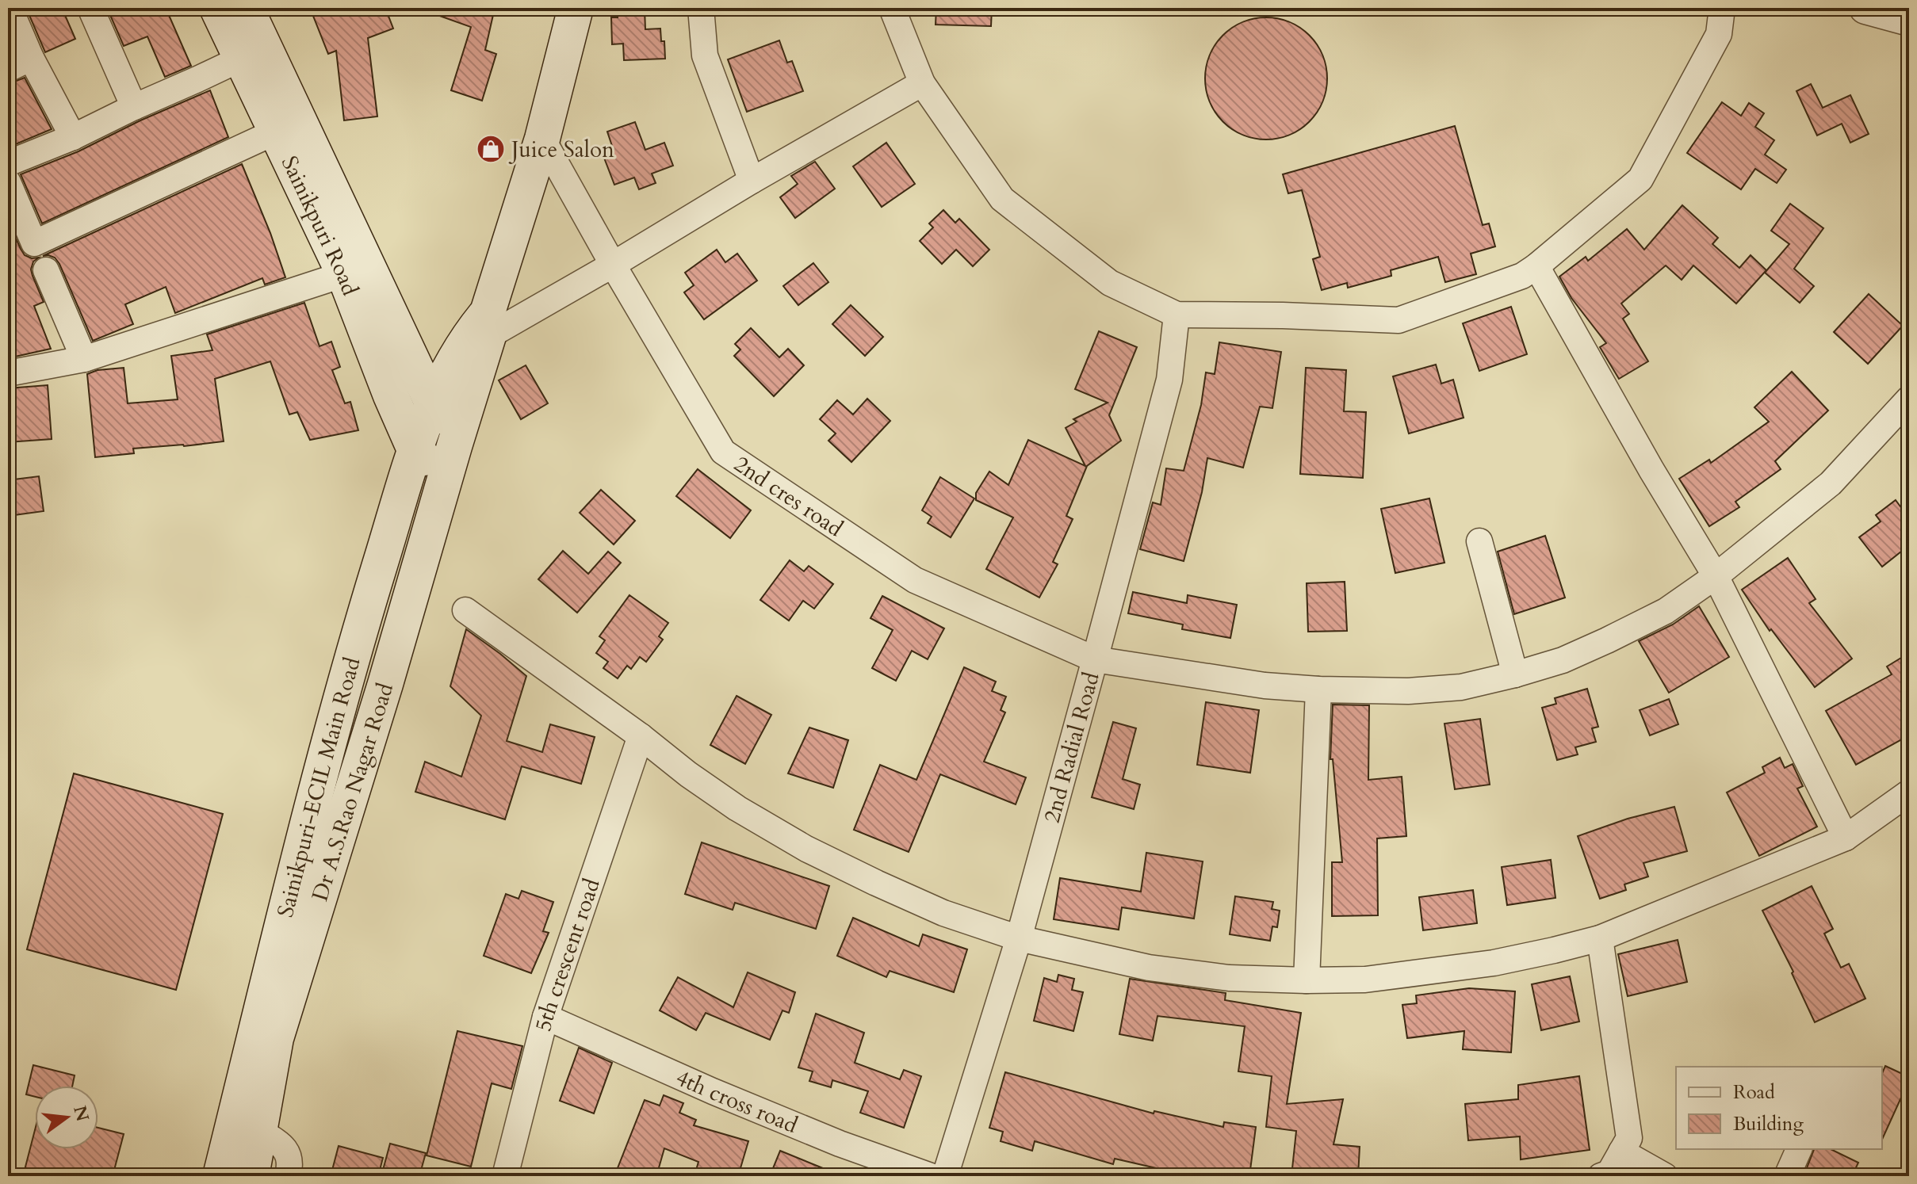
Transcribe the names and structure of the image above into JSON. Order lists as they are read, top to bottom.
{
  "streets": {
    "main road": ["Sainikpuri Road", "Sainikpuri-ECIL Main Road", "Dr A.S.Rao Nagar Road"],
    "street": [
      "2nd cres road",
      "2nd Radial Road",
      "5th crescent road",
      "4th cross road"
    ]
  },
  "crossings": [
    ["Sainikpuri Road", "Sainikpuri-ECIL Main Road"],
    ["Sainikpuri Road", "Dr A.S.Rao Nagar Road"],
    ["2nd cres road", "2nd Radial Road"],
    ["5th crescent road", "4th cross road"]
  ],
  "places": {
    "shop": ["Juice Salon"]
  },
  "legend": ["Road", "Building"],
  "north": "right"
}
